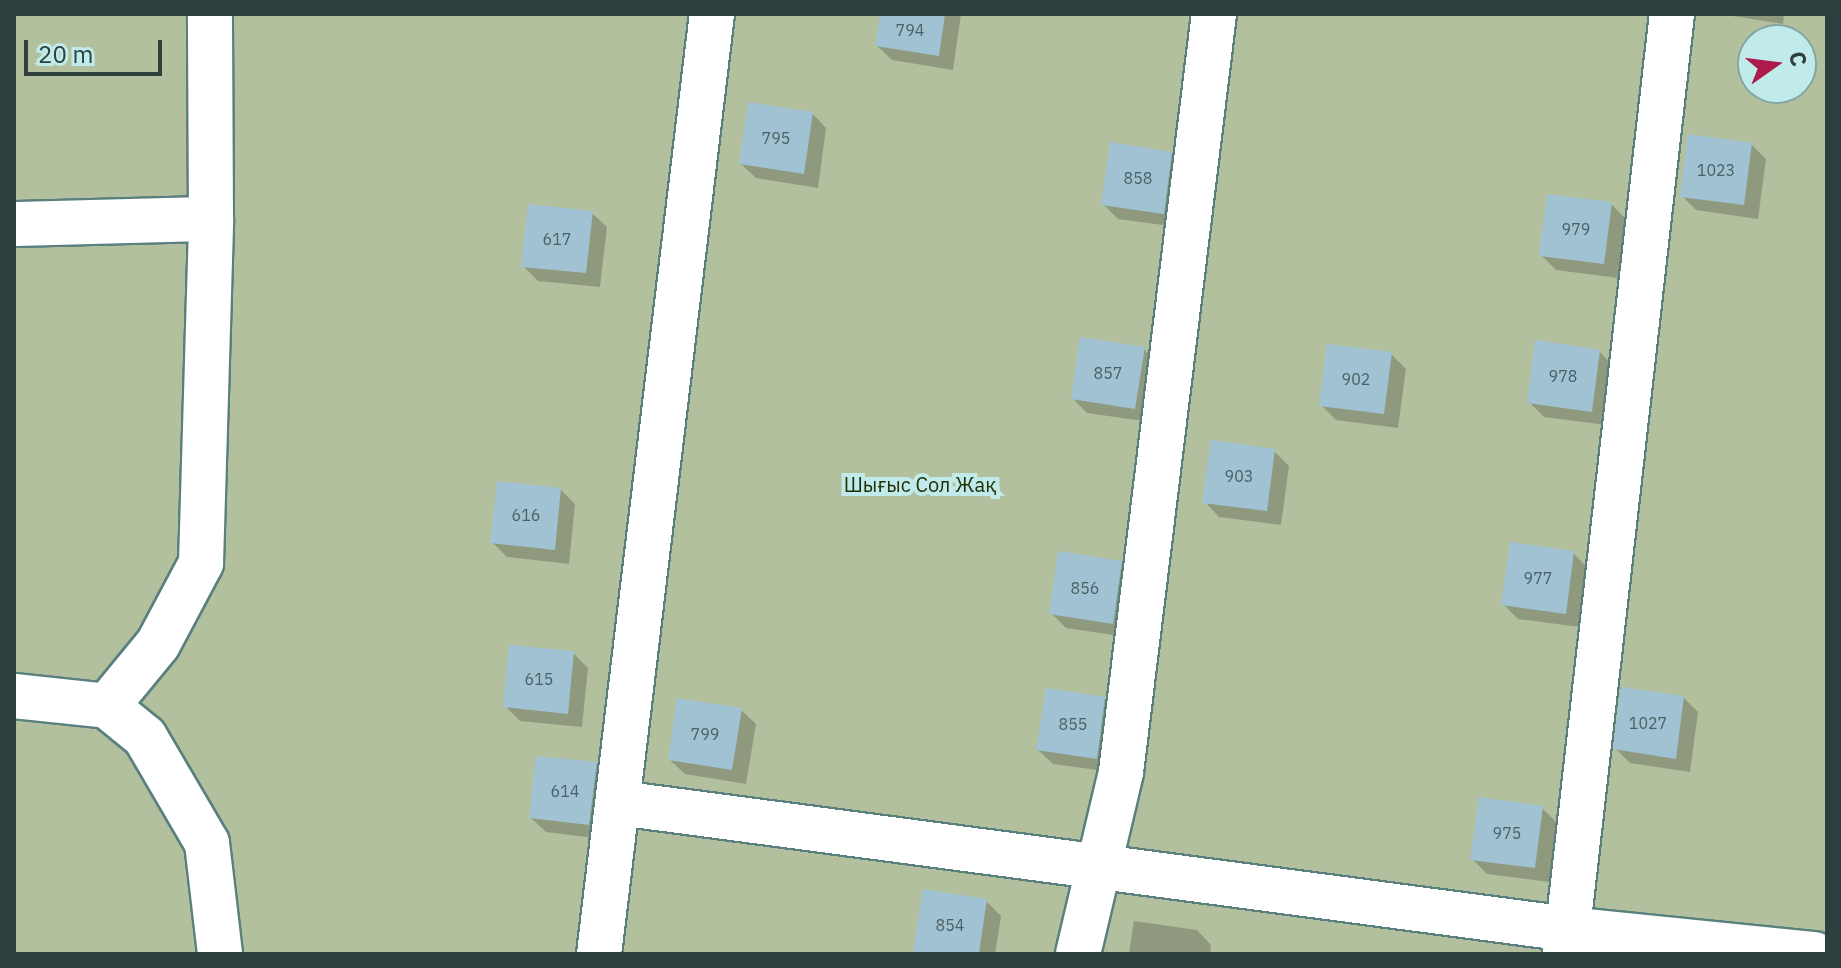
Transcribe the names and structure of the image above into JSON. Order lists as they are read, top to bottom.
{
  "parks": ["Шығыс Сол Жақ"],
  "house_numbers": [
    "794",
    "795",
    "1023",
    "858",
    "979",
    "617",
    "857",
    "978",
    "902",
    "903",
    "616",
    "977",
    "856",
    "615",
    "1027",
    "855",
    "799",
    "614",
    "975",
    "854"
  ],
  "scale_bar": "20 m",
  "north": "right"
}
